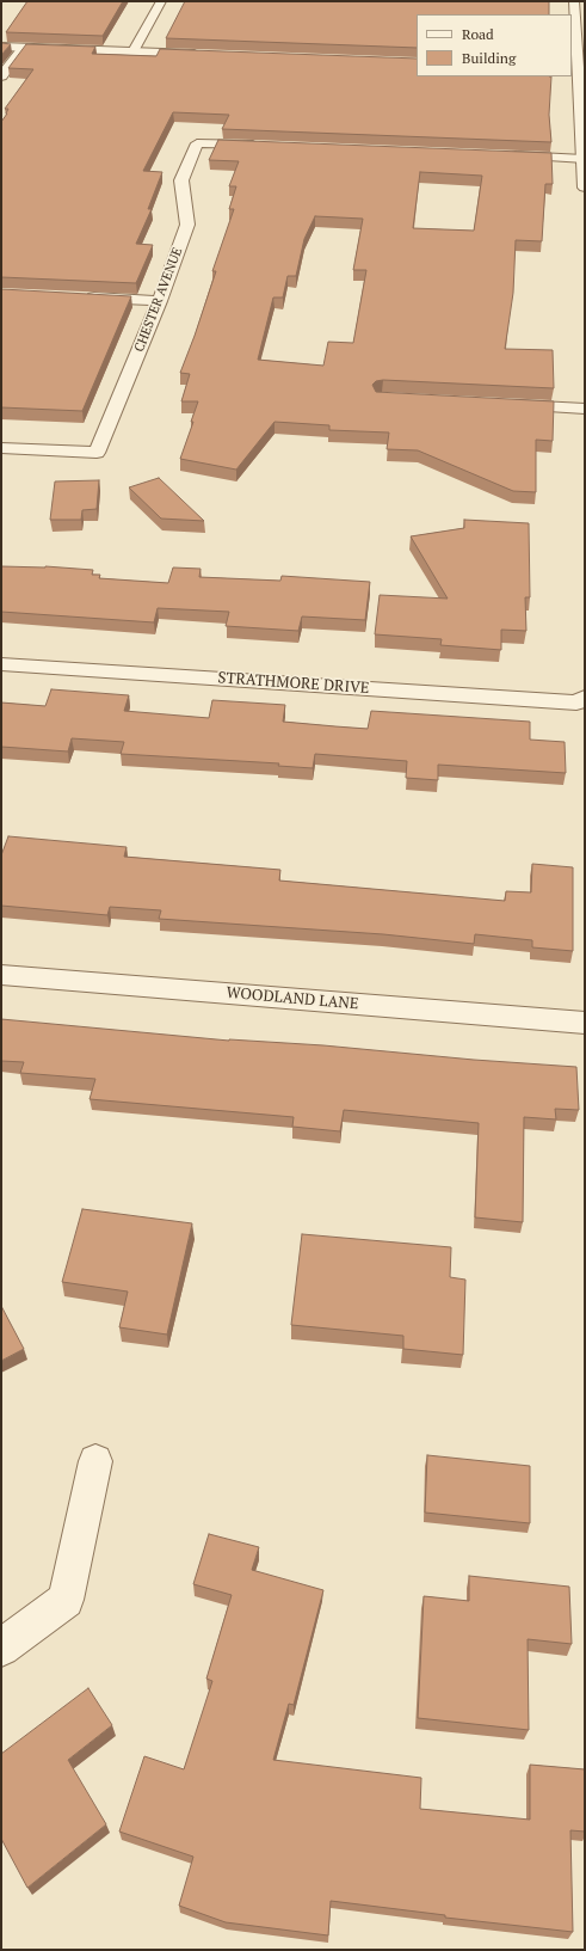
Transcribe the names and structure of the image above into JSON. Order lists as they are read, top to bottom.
{
  "streets": {
    "street": ["CHESTER AVENUE", "STRATHMORE DRIVE", "WOODLAND LANE"]
  },
  "legend": ["Road", "Building"]
}
